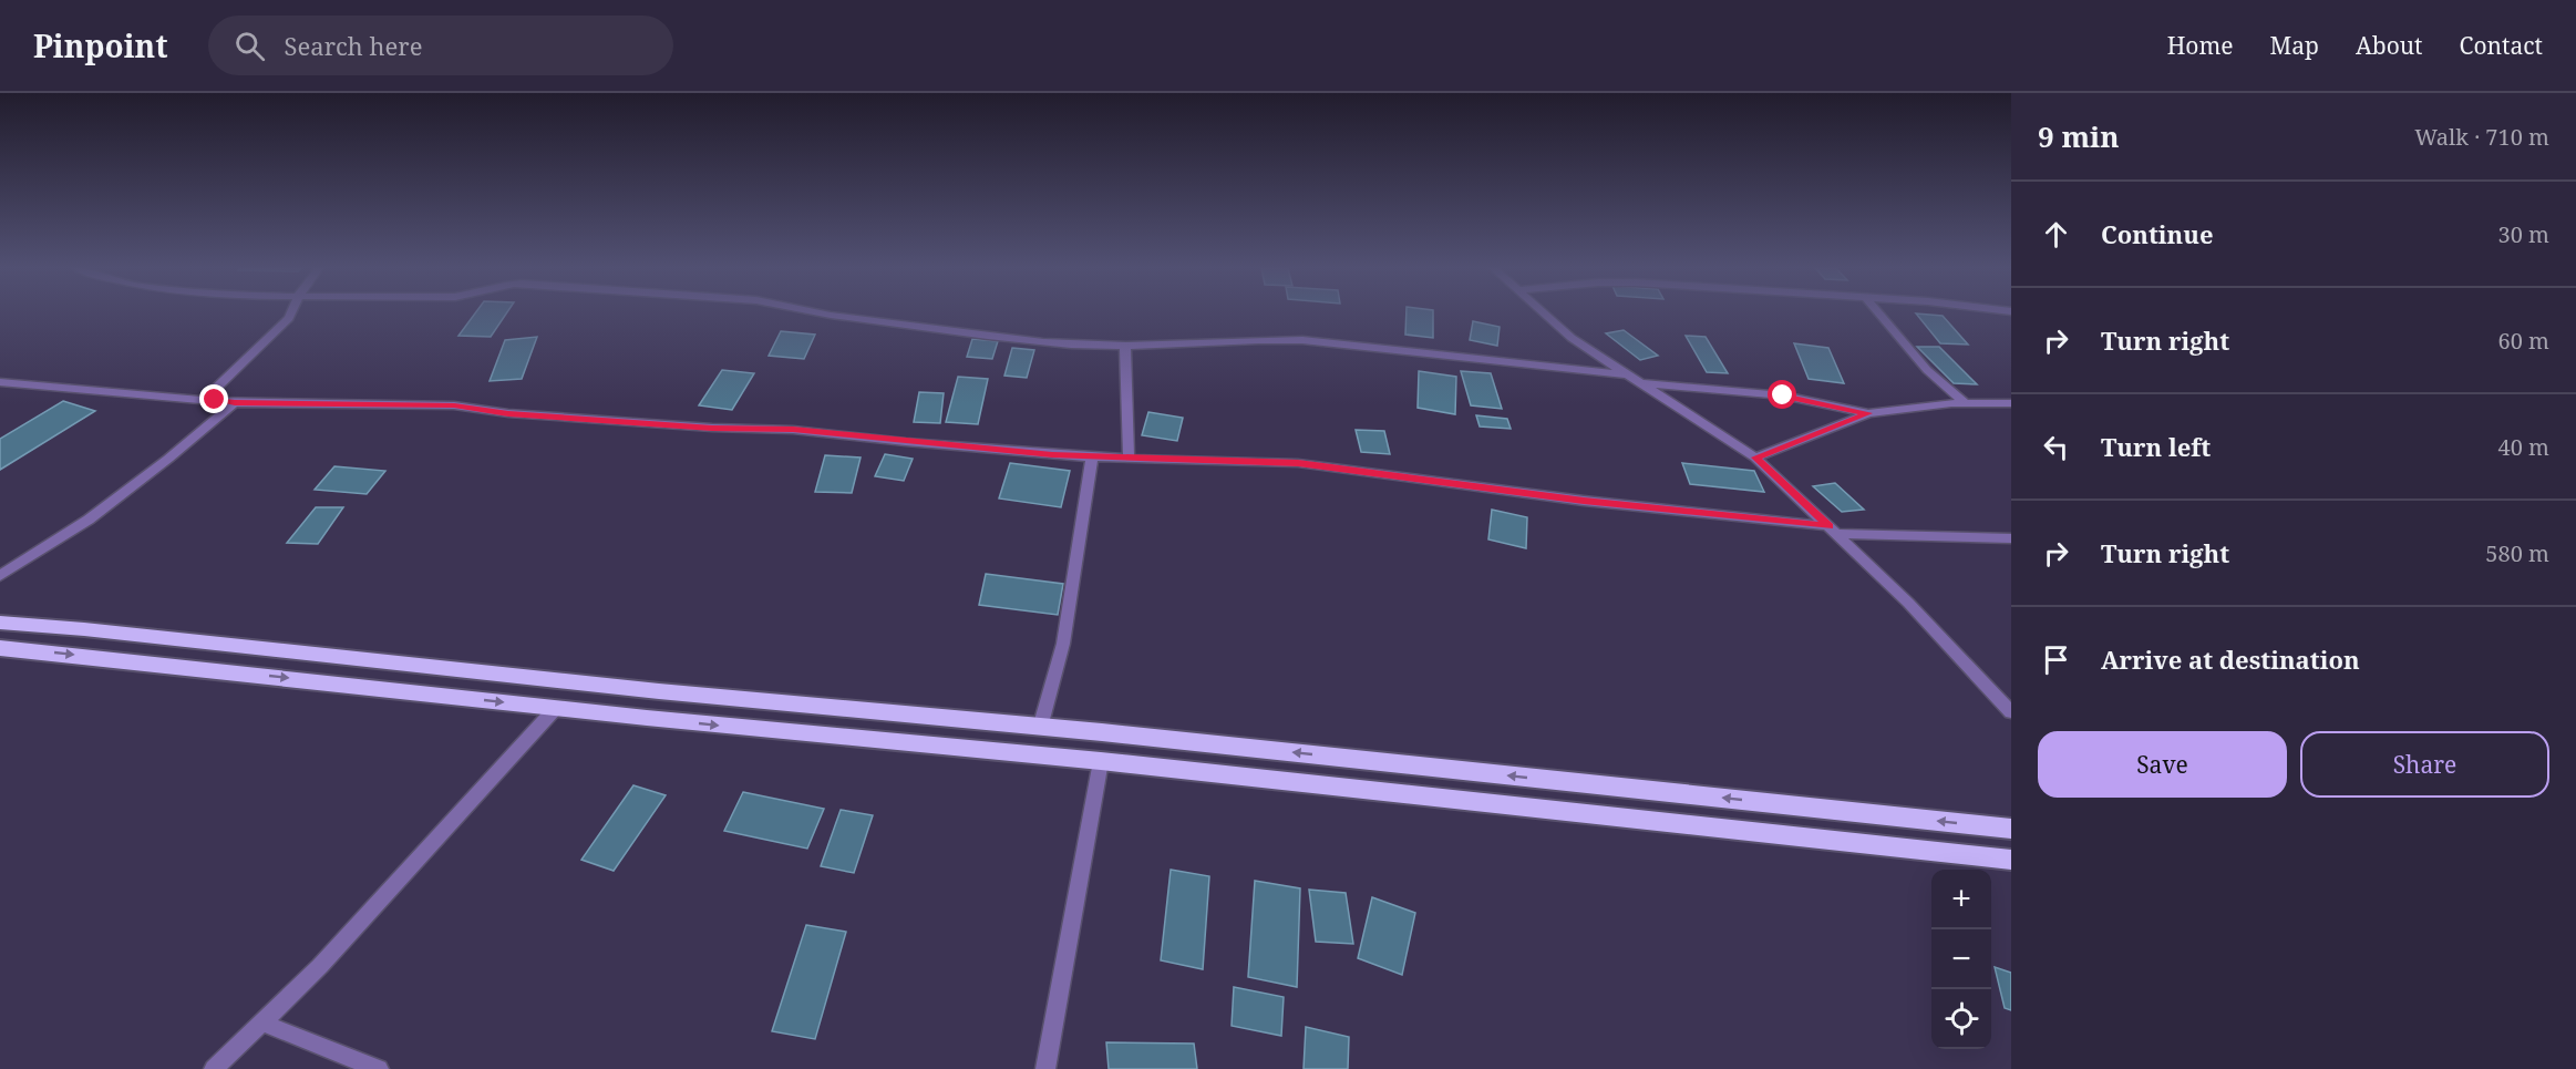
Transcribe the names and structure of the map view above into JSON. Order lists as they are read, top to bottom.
{
  "page": {
    "header": "Pinpoint",
    "search": "Search here",
    "nav": [
      "Home",
      "Map",
      "About",
      "Contact"
    ],
    "heading": ["9 min", "Walk · 710 m"],
    "list": [
      ["Continue", "30 m"],
      ["Turn right", "60 m"],
      ["Turn left", "40 m"],
      ["Turn right", "580 m"],
      "Arrive at destination"
    ],
    "buttons": ["Save", "Share"],
    "map_buttons": ["+", "−"]
  }
}
